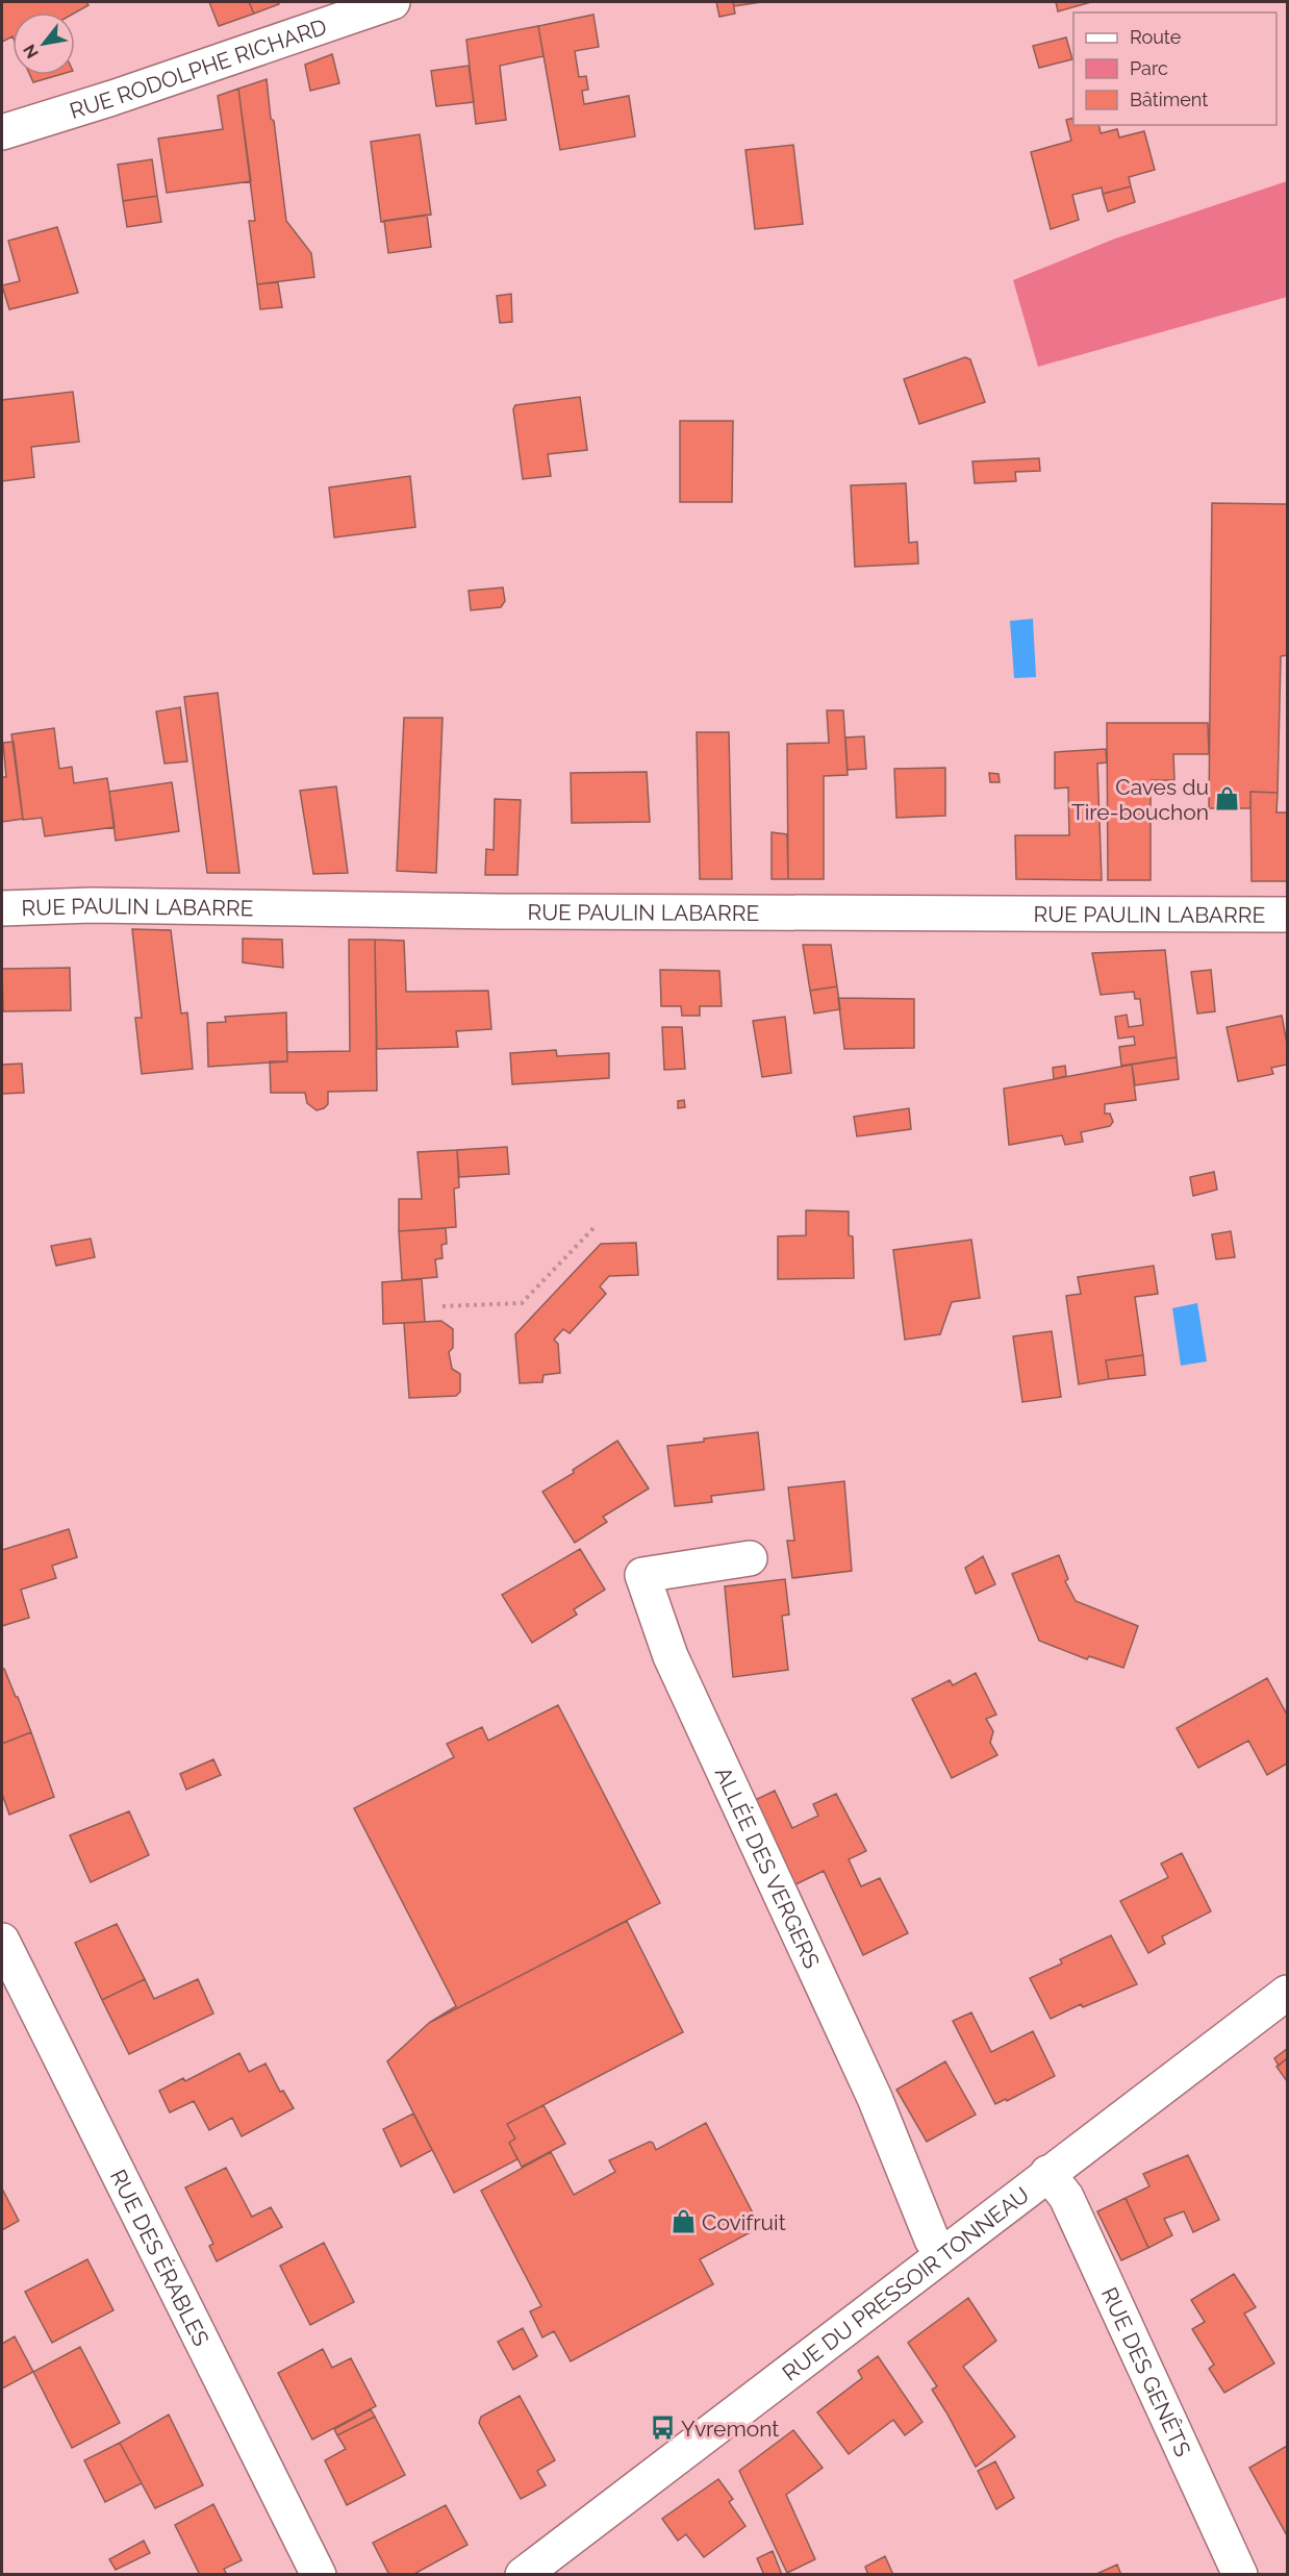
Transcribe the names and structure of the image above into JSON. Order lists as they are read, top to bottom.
{
  "streets": {
    "street": [
      "RUE RODOLPHE RICHARD",
      "RUE PAULIN LABARRE",
      "ALLÉE DES VERGERS",
      "RUE DES ÉRABLES",
      "RUE DU PRESSOIR TONNEAU",
      "RUE DES GENÊTS"
    ]
  },
  "crossings": [
    ["ALLÉE DES VERGERS", "RUE DU PRESSOIR TONNEAU"],
    ["RUE DU PRESSOIR TONNEAU", "RUE DES GENÊTS"]
  ],
  "places": {
    "shop": ["Caves du Tire-bouchon", "Covifruit"],
    "bus stop": ["Yvremont"]
  },
  "legend": ["Route", "Parc", "Bâtiment"],
  "north": "bottom left"
}
